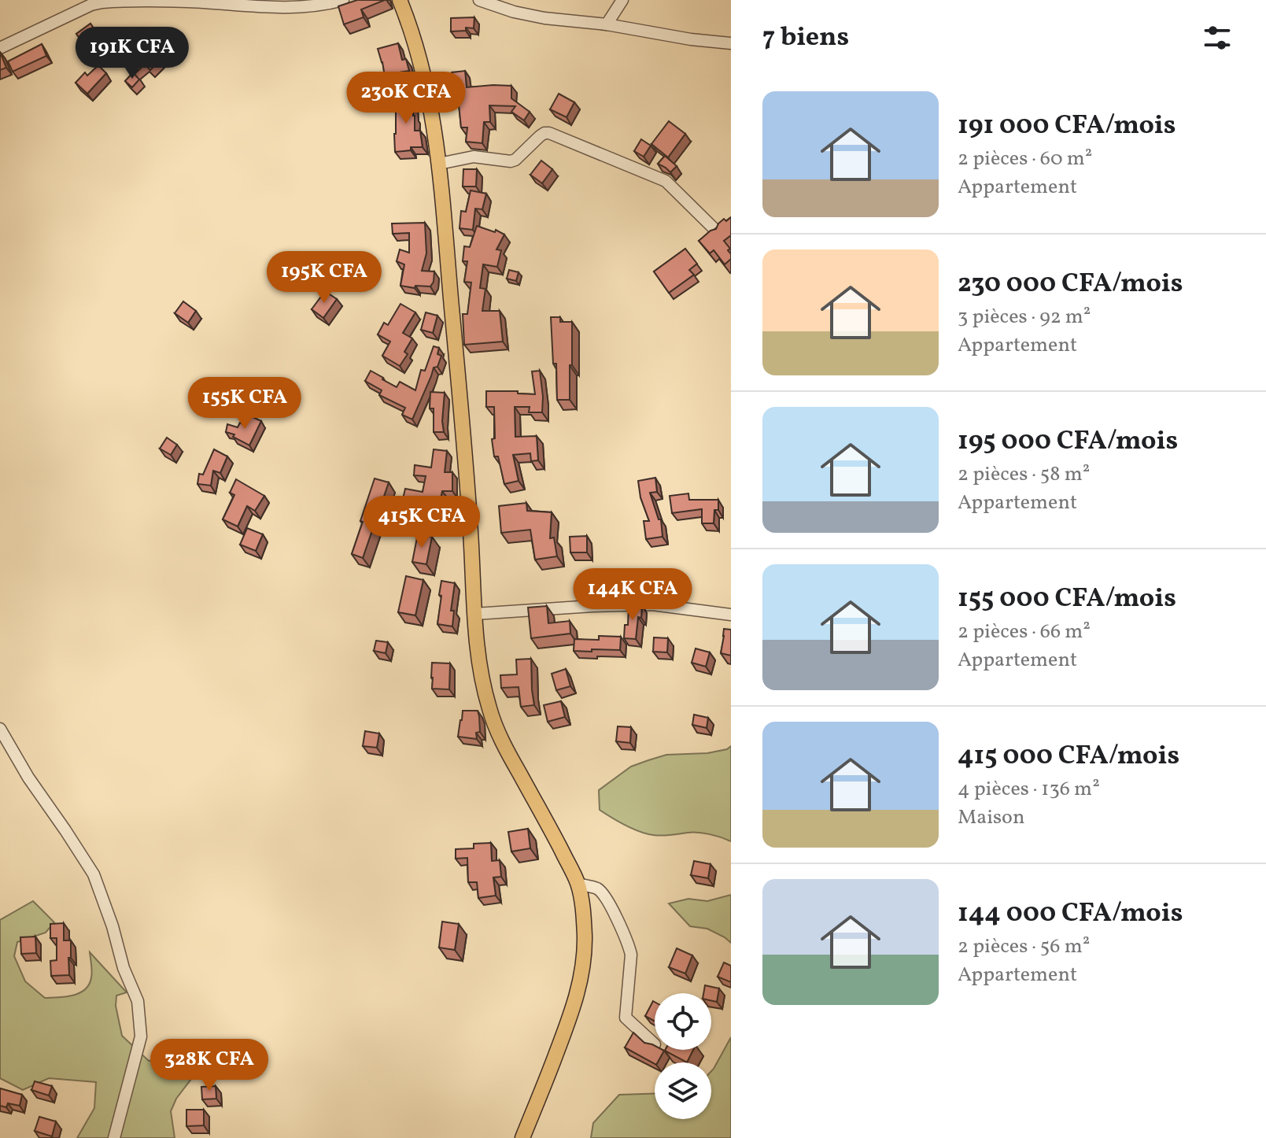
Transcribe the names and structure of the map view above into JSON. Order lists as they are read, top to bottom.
{
  "page": {
    "heading": "7 biens",
    "price": [
      "191K CFA",
      "230K CFA",
      "195K CFA",
      "155K CFA",
      "415K CFA",
      "144K CFA",
      "328K CFA"
    ],
    "list": [
      {
        "name": "191 000 CFA/mois",
        "note": "2 pièces · 60 m² · Appartement"
      },
      {
        "name": "230 000 CFA/mois",
        "note": "3 pièces · 92 m² · Appartement"
      },
      {
        "name": "195 000 CFA/mois",
        "note": "2 pièces · 58 m² · Appartement"
      },
      {
        "name": "155 000 CFA/mois",
        "note": "2 pièces · 66 m² · Appartement"
      },
      {
        "name": "415 000 CFA/mois",
        "note": "4 pièces · 136 m² · Maison"
      },
      {
        "name": "144 000 CFA/mois",
        "note": "2 pièces · 56 m² · Appartement"
      }
    ]
  }
}
